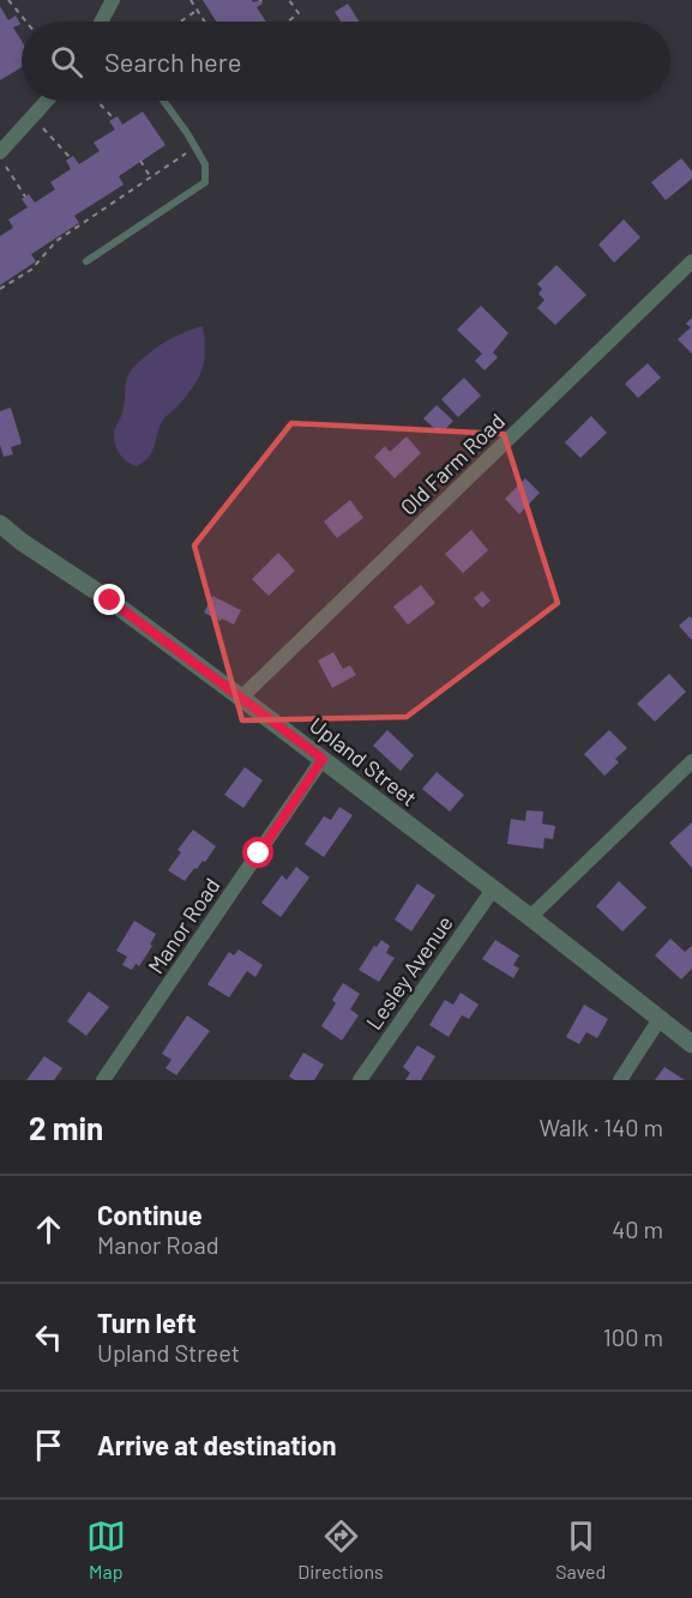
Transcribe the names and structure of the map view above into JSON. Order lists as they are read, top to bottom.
{
  "streets": {
    "street": [
      "Old Farm Road",
      "Upland Street",
      "Manor Road",
      "Lesley Avenue"
    ]
  },
  "crossings": [
    ["Old Farm Road", "Upland Street"],
    ["Upland Street", "Manor Road"],
    ["Upland Street", "Lesley Avenue"]
  ],
  "page": {
    "search": "Search here",
    "heading": ["2 min", "Walk · 140 m"],
    "list": [
      ["Continue", "Manor Road", "40 m"],
      ["Turn left", "Upland Street", "100 m"],
      "Arrive at destination"
    ],
    "nav": ["Map", "Directions", "Saved"]
  }
}
